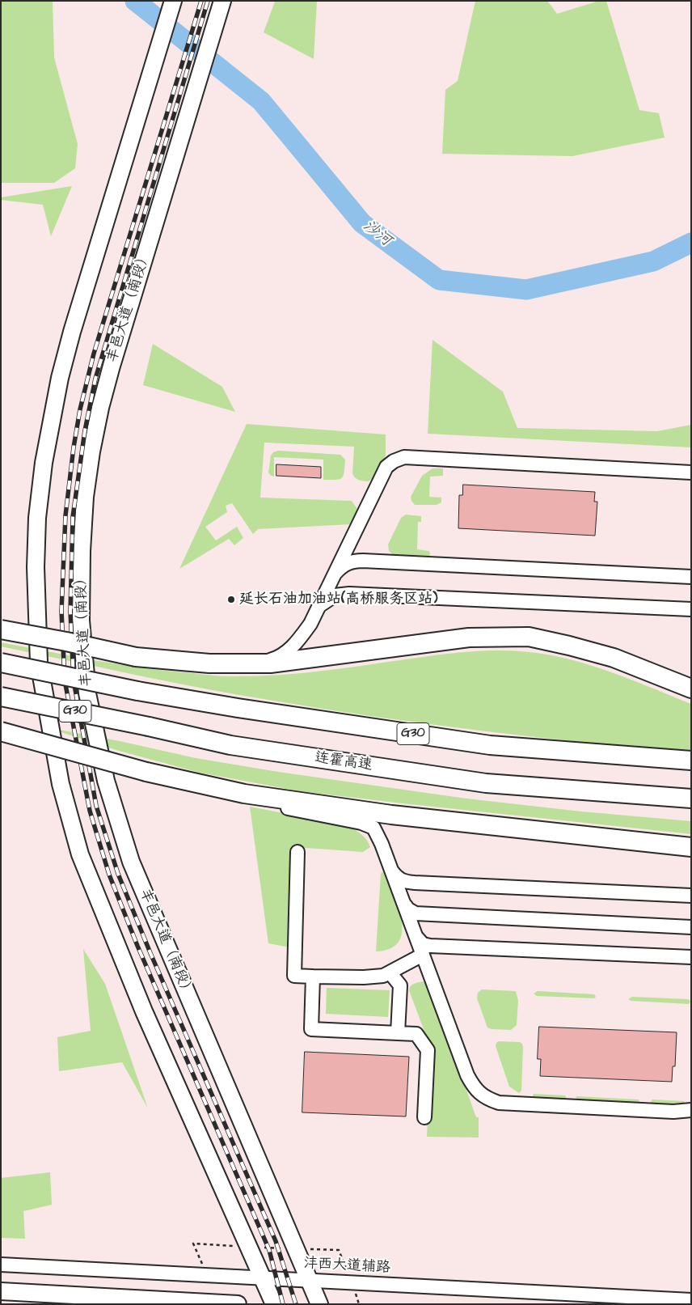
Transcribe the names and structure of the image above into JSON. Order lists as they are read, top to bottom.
{
  "streets": {
    "highway": ["G30", "连霍高速"],
    "main road": ["丰邑大道（南段）"],
    "street": ["沣西大道辅路"]
  },
  "crossings": [
    ["丰邑大道（南段）", "沣西大道辅路"]
  ],
  "water": ["沙河"],
  "places": ["延长石油加油站(高桥服务区站)"]
}
